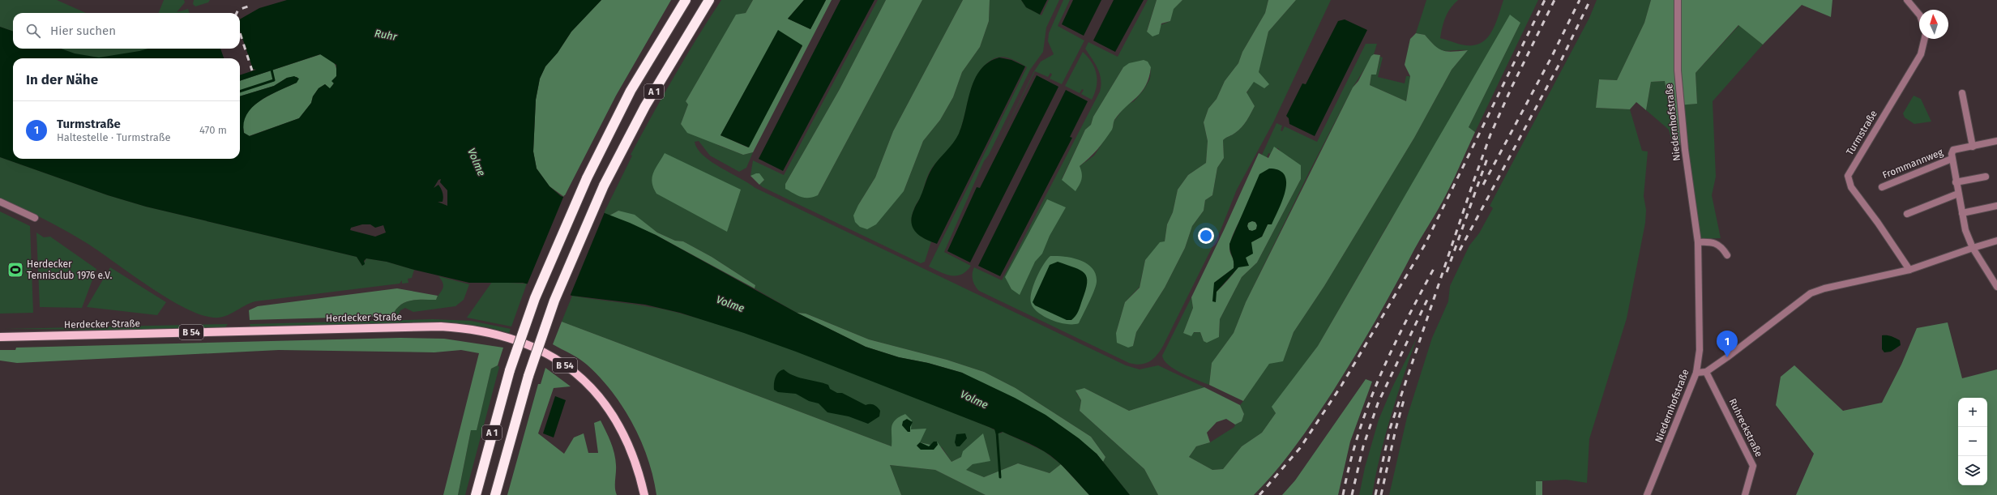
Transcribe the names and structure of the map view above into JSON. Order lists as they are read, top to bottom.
{
  "streets": {
    "highway": ["A 1"],
    "main road": ["Herdecker Straße", "B 54"],
    "street": [
      "Niedernhofstraße",
      "Turmstraße",
      "Frommannweg",
      "Ruhreckstraße"
    ]
  },
  "water": ["Ruhr", "Volme"],
  "places": {
    "sports": ["Herdecker Tennisclub 1976 e.V."]
  },
  "north": "top",
  "page": {
    "search": "Hier suchen",
    "heading": "In der Nähe",
    "list": [
      {
        "mark": "1",
        "name": "Turmstraße",
        "note": "Haltestelle · Turmstraße",
        "value": "470 m"
      }
    ],
    "pins": "1",
    "map_buttons": ["+", "−"]
  }
}
